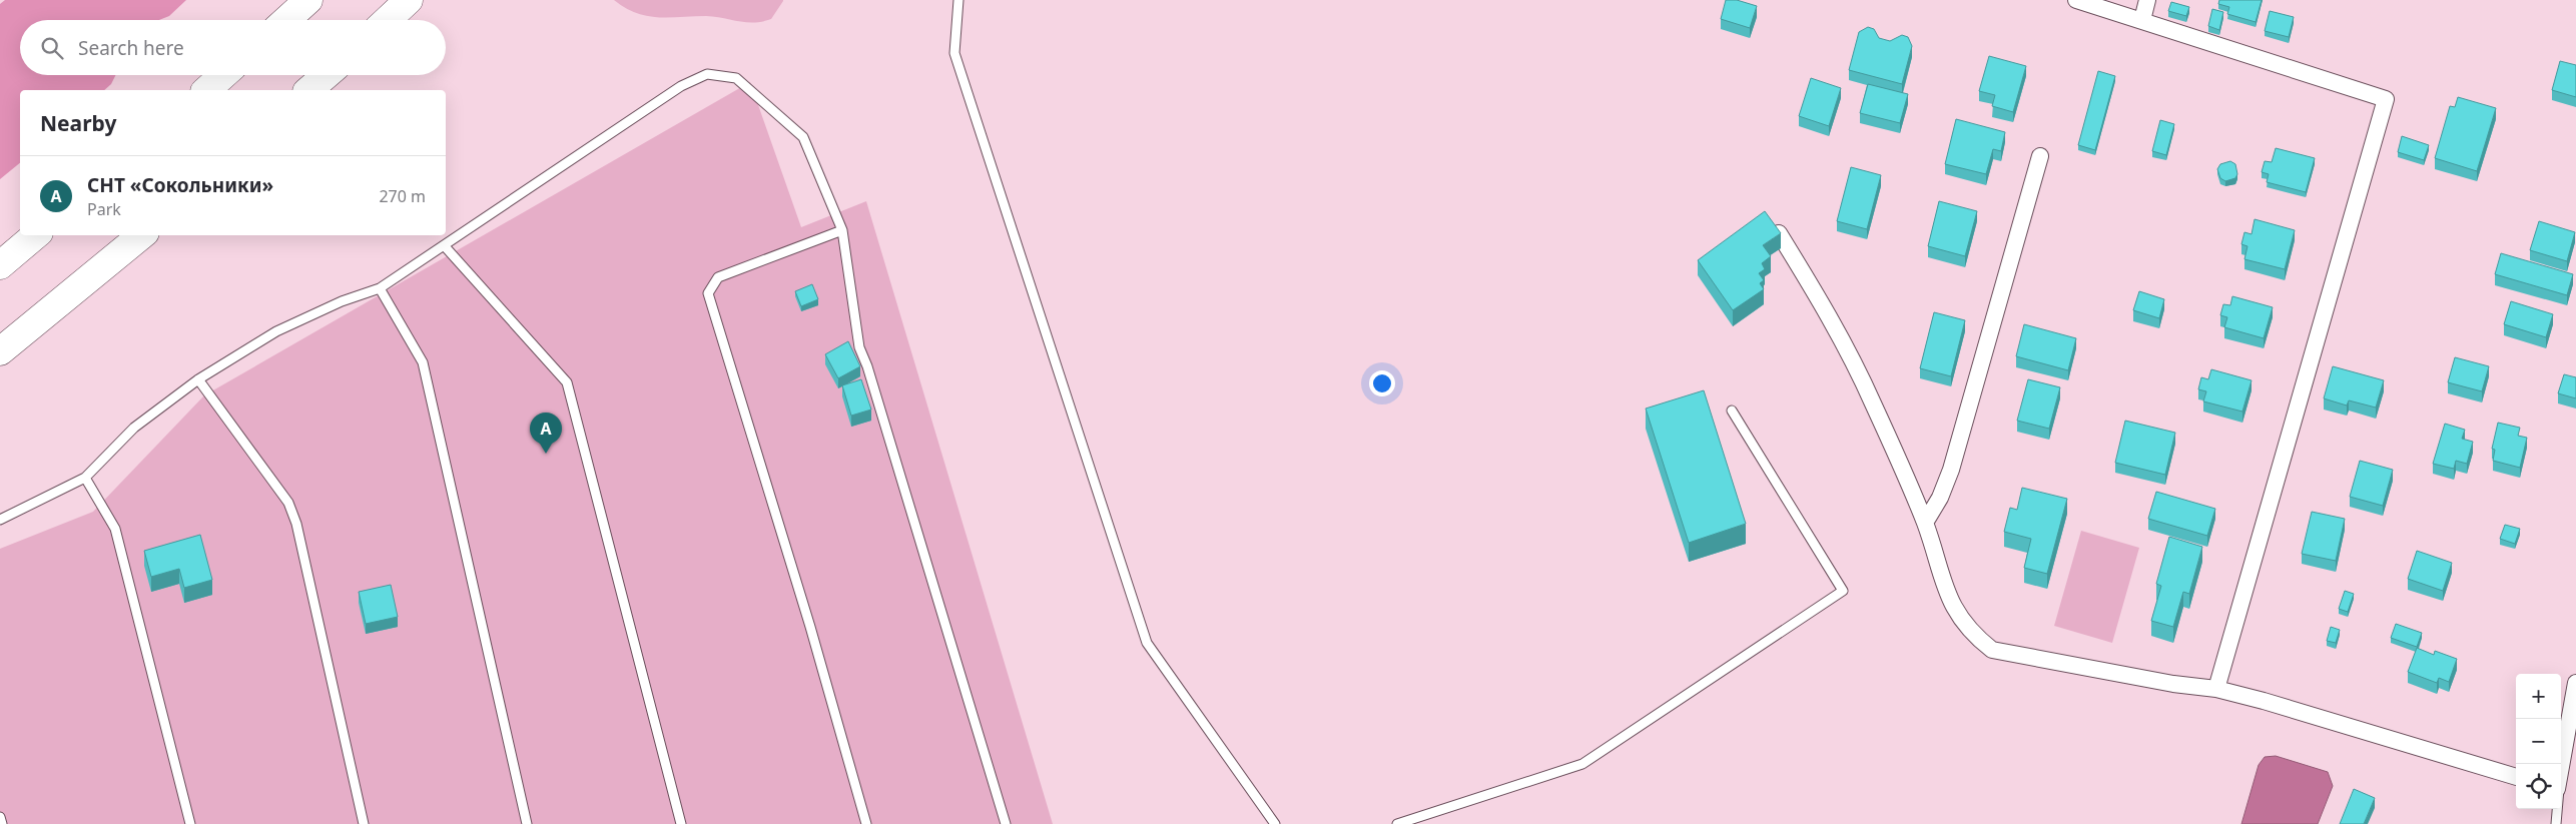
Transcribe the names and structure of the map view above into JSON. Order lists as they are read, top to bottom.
{
  "page": {
    "search": "Search here",
    "heading": "Nearby",
    "list": [
      {
        "mark": "A",
        "name": "СНТ «Сокольники»",
        "note": "Park",
        "value": "270 m"
      }
    ],
    "pins": "A",
    "map_buttons": ["+", "−"]
  }
}
